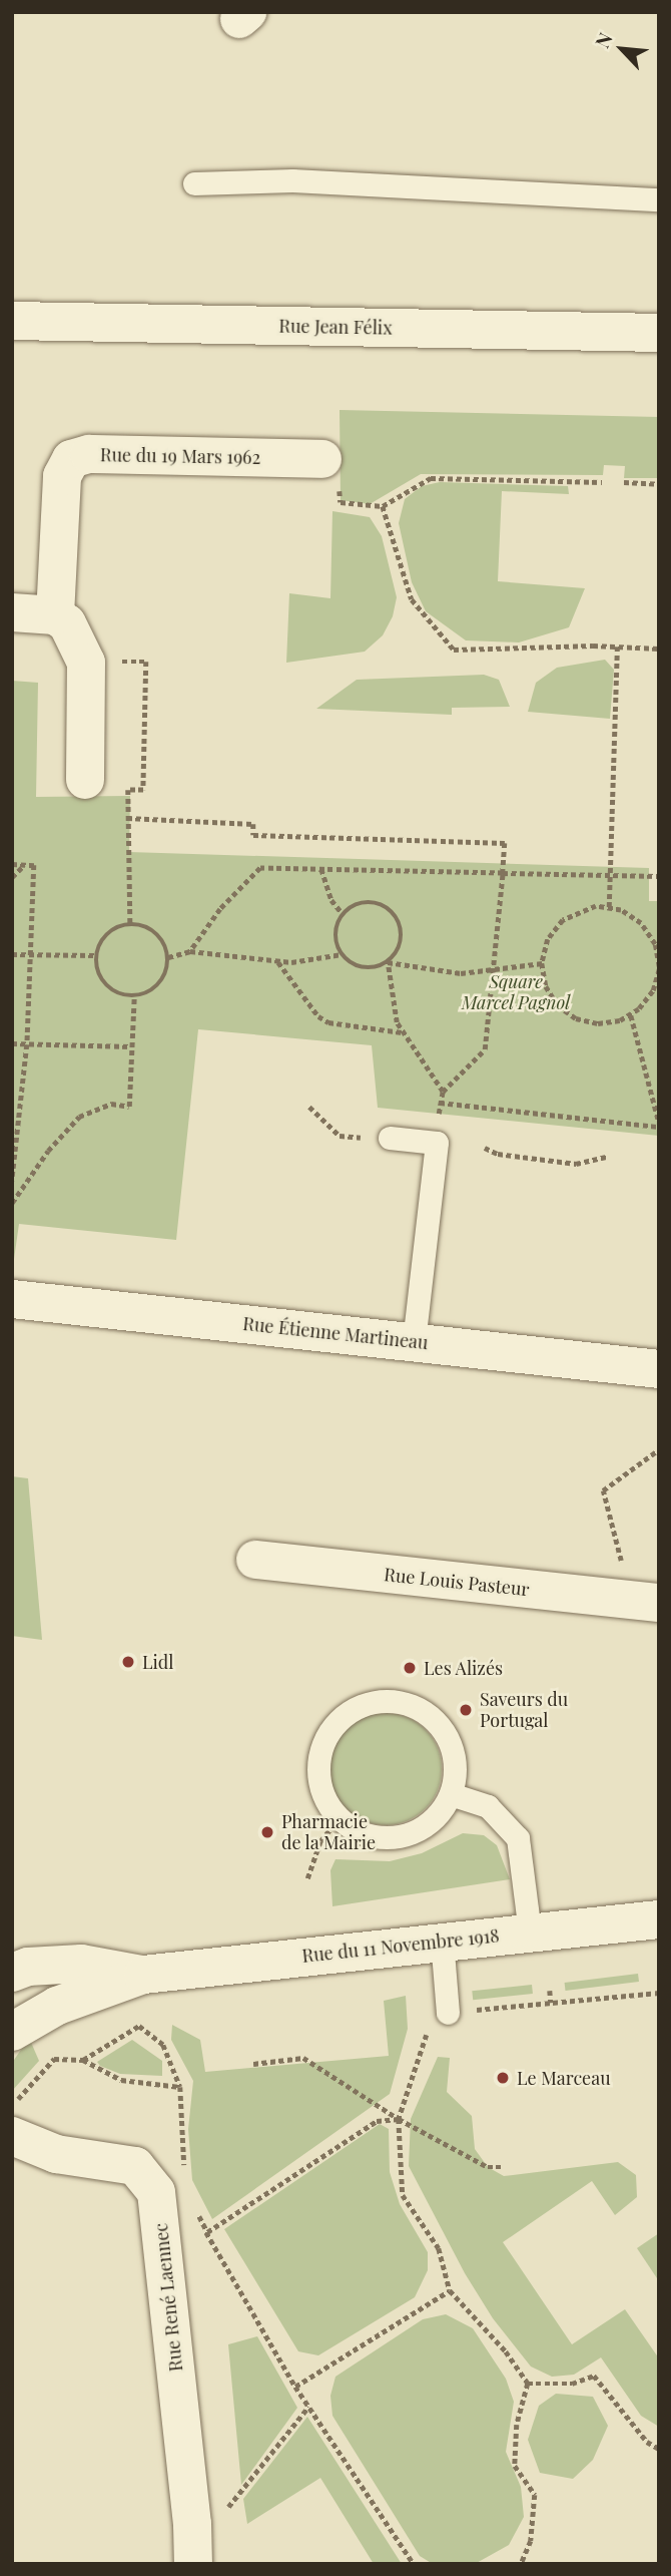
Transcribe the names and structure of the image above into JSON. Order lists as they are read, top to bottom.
{
  "streets": {
    "street": [
      "Rue Jean Félix",
      "Rue du 19 Mars 1962",
      "Rue Étienne Martineau",
      "Rue Louis Pasteur",
      "Rue du 11 Novembre 1918",
      "Rue René Laennec"
    ]
  },
  "parks": ["Square Marcel Pagnol"],
  "places": [
    "Lidl",
    "Les Alizés",
    "Saveurs du Portugal",
    "Pharmacie de la Mairie",
    "Le Marceau"
  ],
  "north": "top left"
}
